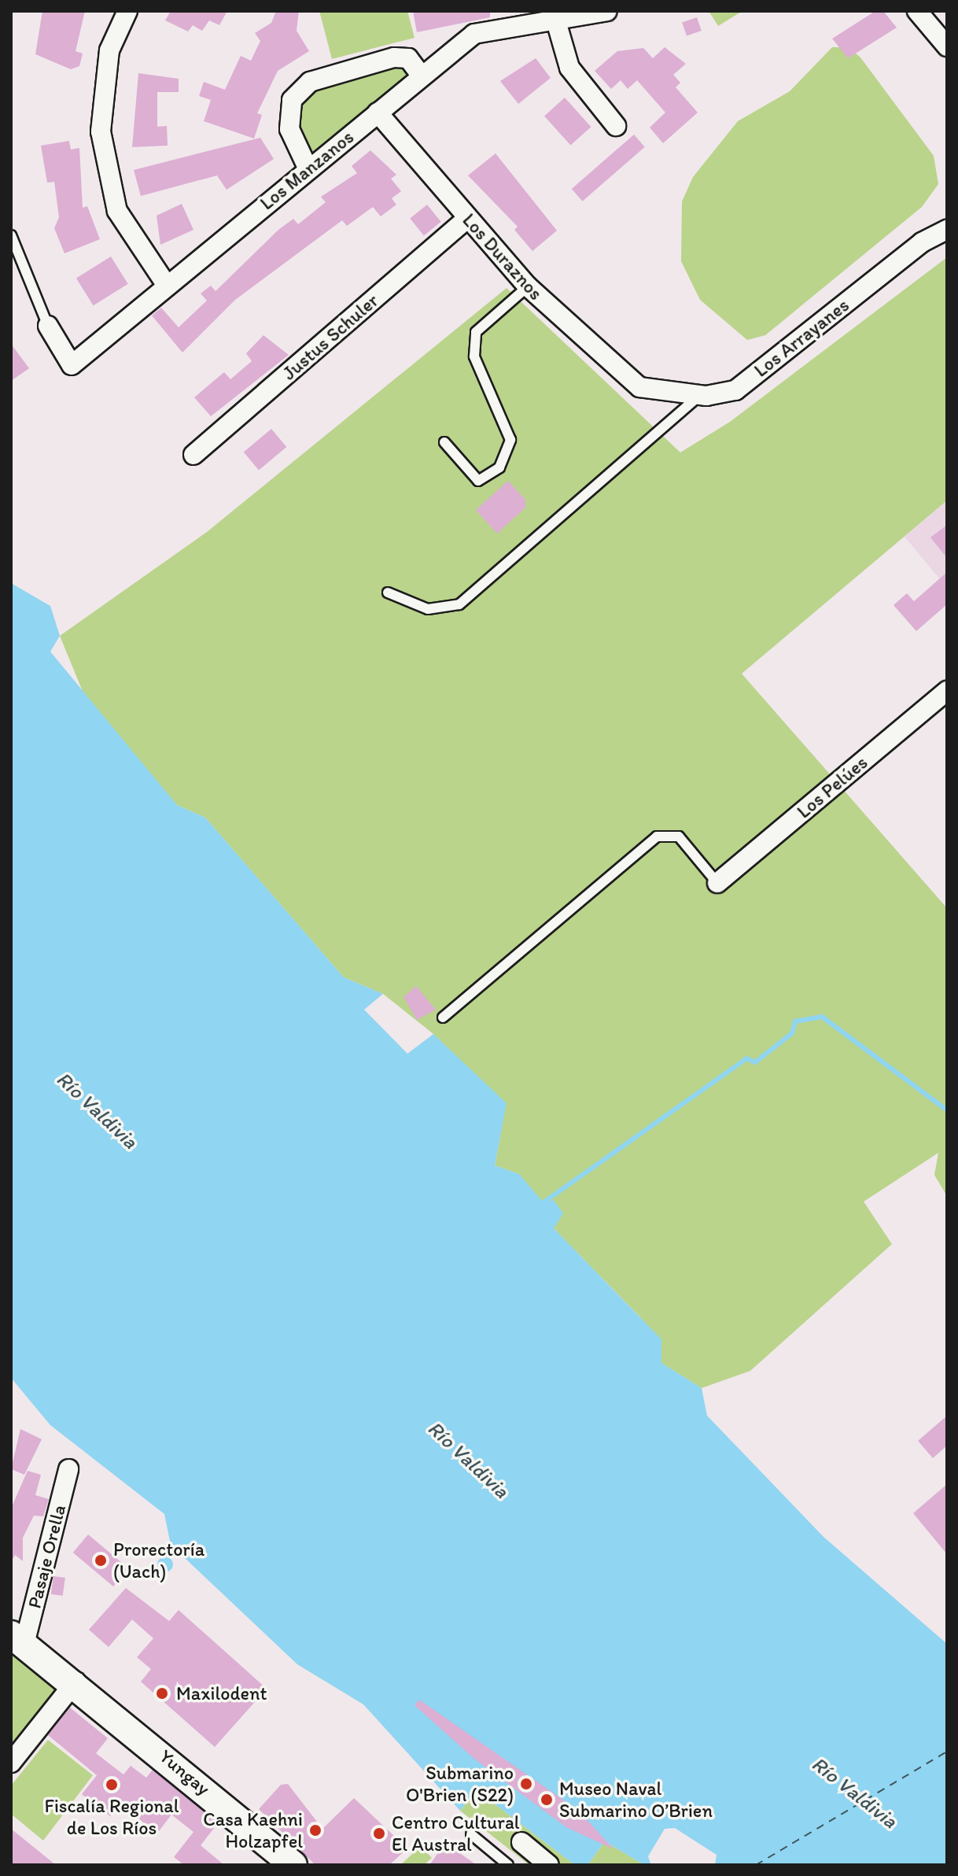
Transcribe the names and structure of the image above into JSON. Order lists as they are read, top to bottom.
{
  "streets": {
    "main road": ["Yungay"],
    "street": [
      "Los Manzanos",
      "Los Duraznos",
      "Justus Schuler",
      "Los Arrayanes",
      "Los Pelúes",
      "Pasaje Orella"
    ]
  },
  "crossings": [
    ["Los Manzanos", "Los Duraznos"],
    ["Los Duraznos", "Justus Schuler"],
    ["Los Duraznos", "Los Arrayanes"],
    ["Pasaje Orella", "Yungay"]
  ],
  "water": ["Río Valdivia"],
  "places": [
    "Prorectoría (Uach)",
    "Maxilodent",
    "Submarino O'Brien (S22)",
    "Fiscalía Regional de Los Ríos",
    "Museo Naval Submarino O’Brien",
    "Casa Kaehni Holzapfel",
    "Centro Cultural El Austral"
  ]
}
